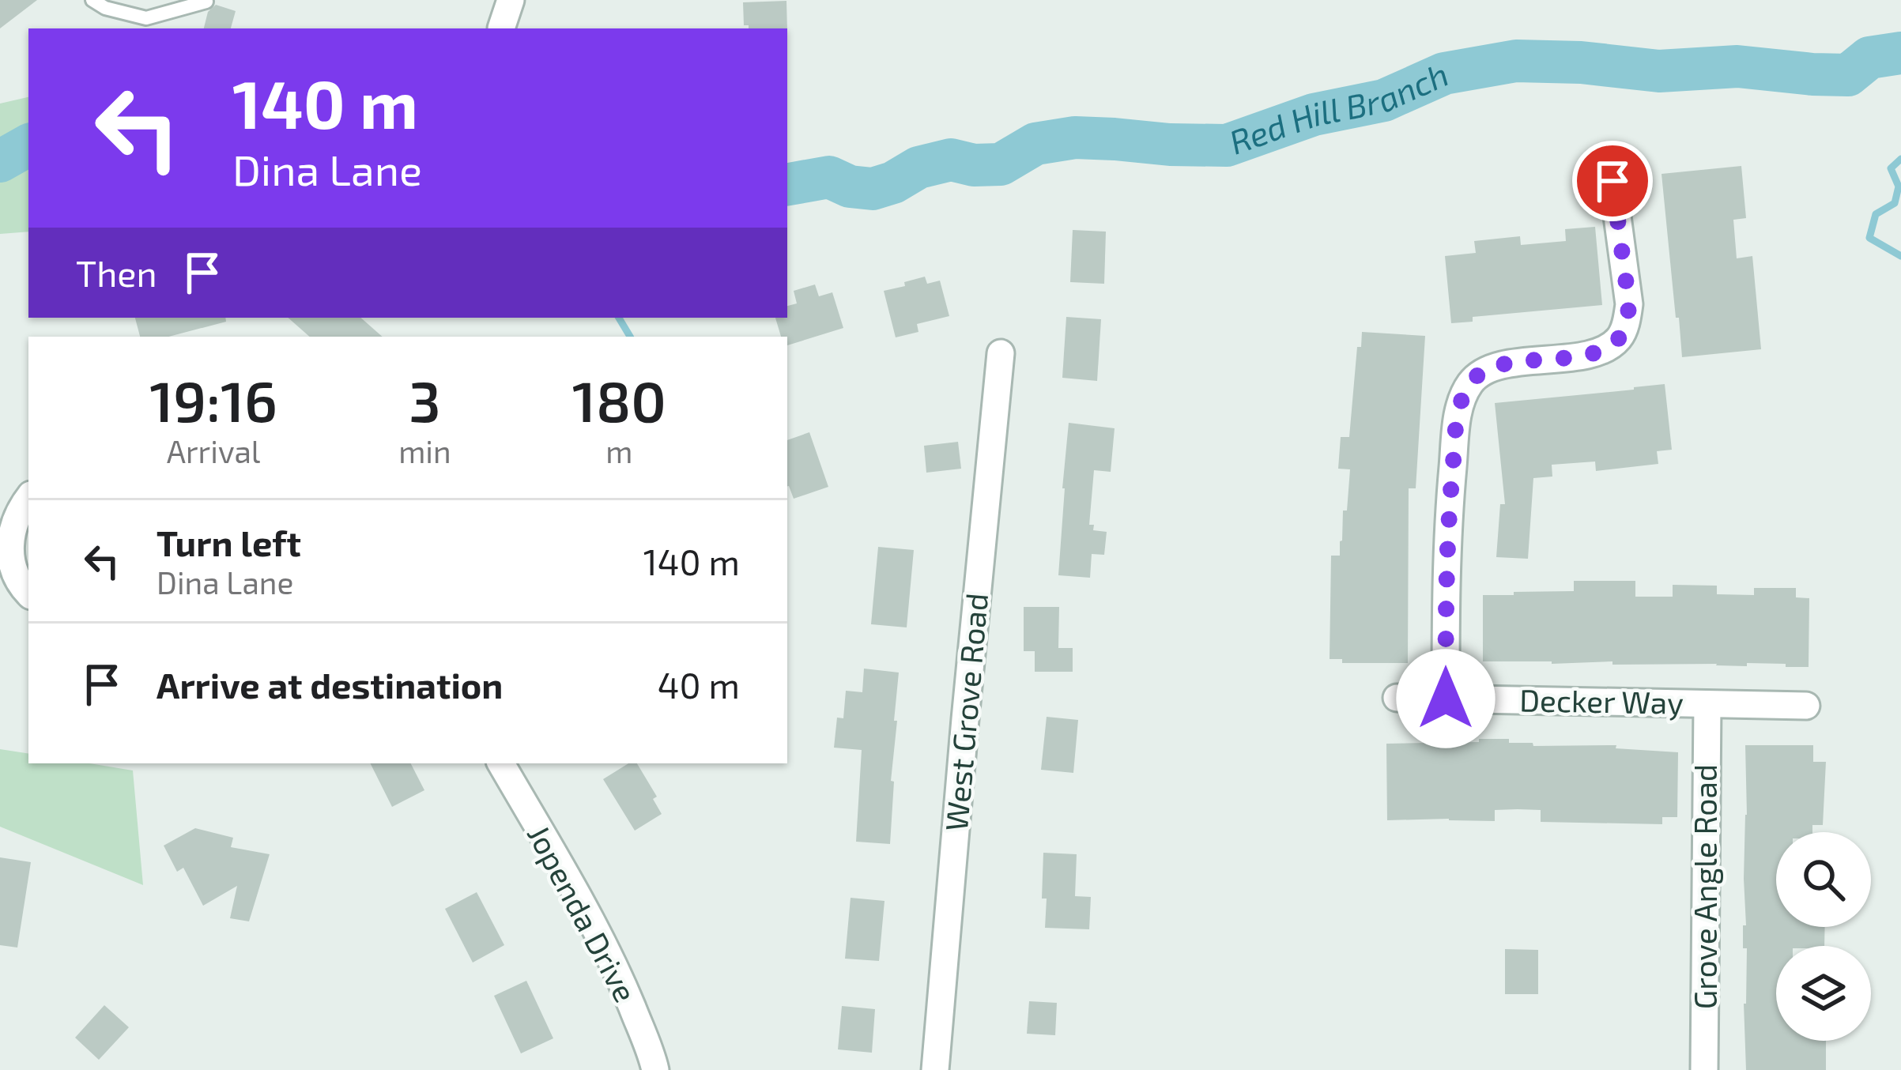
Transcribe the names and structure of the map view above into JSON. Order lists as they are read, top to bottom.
{
  "streets": {
    "street": [
      "Decker Way",
      "West Grove Road",
      "Grove Angle Road",
      "Jopenda Drive"
    ]
  },
  "crossings": [
    ["Decker Way", "Grove Angle Road"]
  ],
  "water": ["Red Hill Branch"],
  "page": {
    "turn": ["140 m", "Dina Lane"],
    "then": "Then",
    "eta": [
      "19:16",
      "Arrival",
      "3",
      "min",
      "180",
      "m"
    ],
    "list": [
      {
        "name": "Turn left",
        "note": "Dina Lane",
        "value": "140 m"
      },
      {
        "name": "Arrive at destination",
        "value": "40 m"
      }
    ]
  }
}
